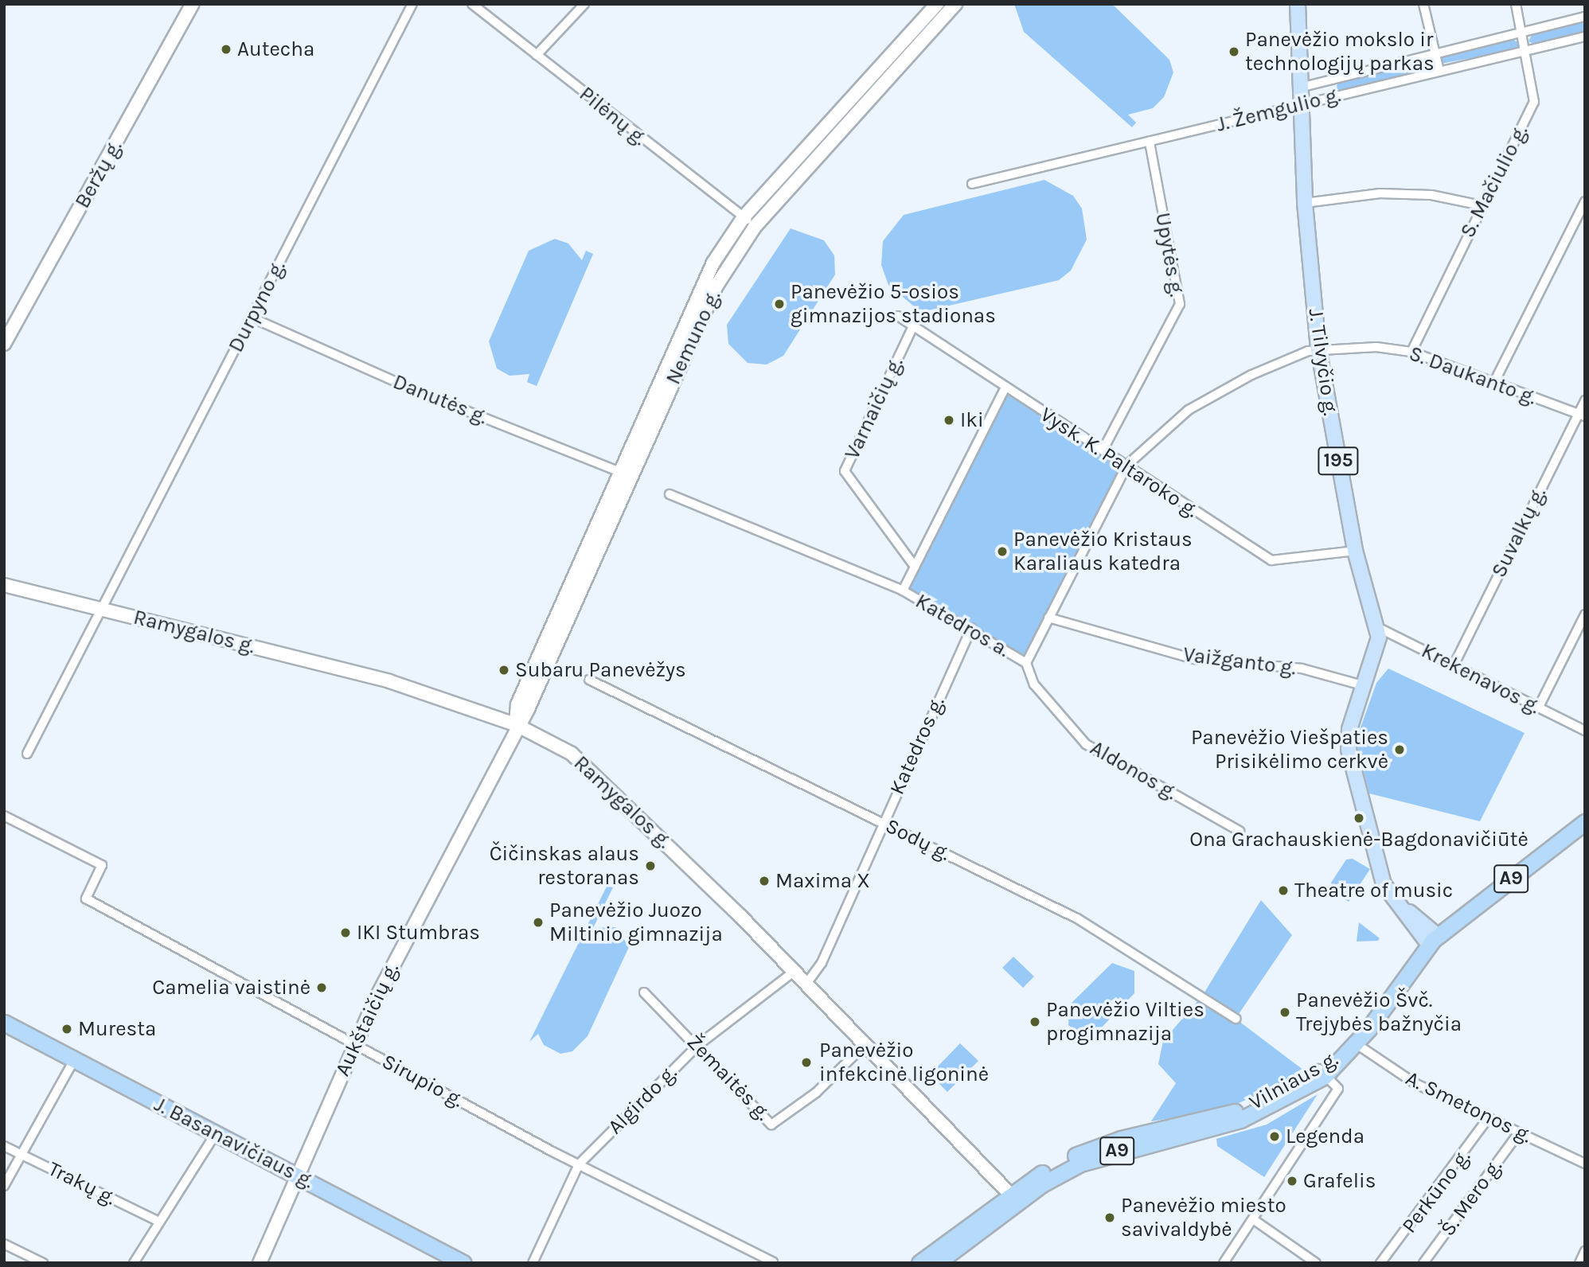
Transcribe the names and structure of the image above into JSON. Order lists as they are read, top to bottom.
{
  "streets": {
    "highway": ["A9", "Vilniaus g.", "J. Basanavičiaus g."],
    "main road": [
      "Beržų g.",
      "Nemuno g.",
      "J. Tilvyčio g.",
      "195",
      "Ramygalos g.",
      "Aukštaičių g."
    ],
    "street": [
      "J. Žemgulio g.",
      "Pilėnų g.",
      "S. Mačiulio g.",
      "Upytės g.",
      "Durpyno g.",
      "S. Daukanto g.",
      "Danutės g.",
      "Varnaičių g.",
      "Vysk. K. Paltaroko g.",
      "Suvalkų g.",
      "Katedros a.",
      "Vaižganto g.",
      "Krekenavos g.",
      "Katedros g.",
      "Aldonos g.",
      "Sodų g.",
      "Žemaitės g.",
      "Sirupio g.",
      "Algirdo g.",
      "A. Smetonos g.",
      "Trakų g.",
      "Perkūno g.",
      "Š. Mero g."
    ]
  },
  "crossings": [
    ["J. Žemgulio g.", "S. Mačiulio g."],
    ["J. Žemgulio g.", "Upytės g."],
    ["J. Žemgulio g.", "J. Tilvyčio g."],
    ["Pilėnų g.", "Nemuno g."],
    ["S. Mačiulio g.", "S. Daukanto g."],
    ["Upytės g.", "Vysk. K. Paltaroko g."],
    ["Durpyno g.", "Danutės g."],
    ["Durpyno g.", "Ramygalos g."],
    ["Nemuno g.", "Danutės g."],
    ["Nemuno g.", "Ramygalos g."],
    ["Nemuno g.", "Aukštaičių g."],
    ["J. Tilvyčio g.", "S. Daukanto g."],
    ["J. Tilvyčio g.", "Vysk. K. Paltaroko g."],
    ["J. Tilvyčio g.", "Vaižganto g."],
    ["J. Tilvyčio g.", "Krekenavos g."],
    ["J. Tilvyčio g.", "A9"],
    ["S. Daukanto g.", "Vysk. K. Paltaroko g."],
    ["S. Daukanto g.", "Suvalkų g."],
    ["S. Daukanto g.", "Katedros a."],
    ["Varnaičių g.", "Vysk. K. Paltaroko g."],
    ["Varnaičių g.", "Katedros a."],
    ["Vysk. K. Paltaroko g.", "Katedros a."],
    ["Suvalkų g.", "Krekenavos g."],
    ["Katedros a.", "Vaižganto g."],
    ["Katedros a.", "Katedros g."],
    ["Katedros a.", "Aldonos g."],
    ["Ramygalos g.", "Katedros g."],
    ["Ramygalos g.", "Žemaitės g."],
    ["Ramygalos g.", "Vilniaus g."],
    ["Ramygalos g.", "Algirdo g."],
    ["Katedros g.", "Sodų g."],
    ["A9", "Vilniaus g."],
    ["A9", "A. Smetonos g."],
    ["Aukštaičių g.", "Sirupio g."],
    ["Aukštaičių g.", "J. Basanavičiaus g."],
    ["Žemaitės g.", "Algirdo g."],
    ["Sirupio g.", "Algirdo g."],
    ["Vilniaus g.", "A. Smetonos g."],
    ["A. Smetonos g.", "Perkūno g."],
    ["A. Smetonos g.", "Š. Mero g."]
  ],
  "places": [
    "Autecha",
    "Panevėžio mokslo ir technologijų parkas",
    "Panevėžio 5-osios gimnazijos stadionas",
    "Iki",
    "Panevėžio Kristaus Karaliaus katedra",
    "Subaru Panevėžys",
    "Panevėžio Viešpaties Prisikėlimo cerkvė",
    "Ona Grachauskienė-Bagdonavičiūtė",
    "Čičinskas alaus restoranas",
    "Maxima X",
    "Theatre of music",
    "Panevėžio Juozo Miltinio gimnazija",
    "IKI Stumbras",
    "Camelia vaistinė",
    "Panevėžio Švč. Trejybės bažnyčia",
    "Panevėžio Vilties progimnazija",
    "Muresta",
    "Panevėžio infekcinė ligoninė",
    "Legenda",
    "Grafelis",
    "Panevėžio miesto savivaldybė"
  ]
}
